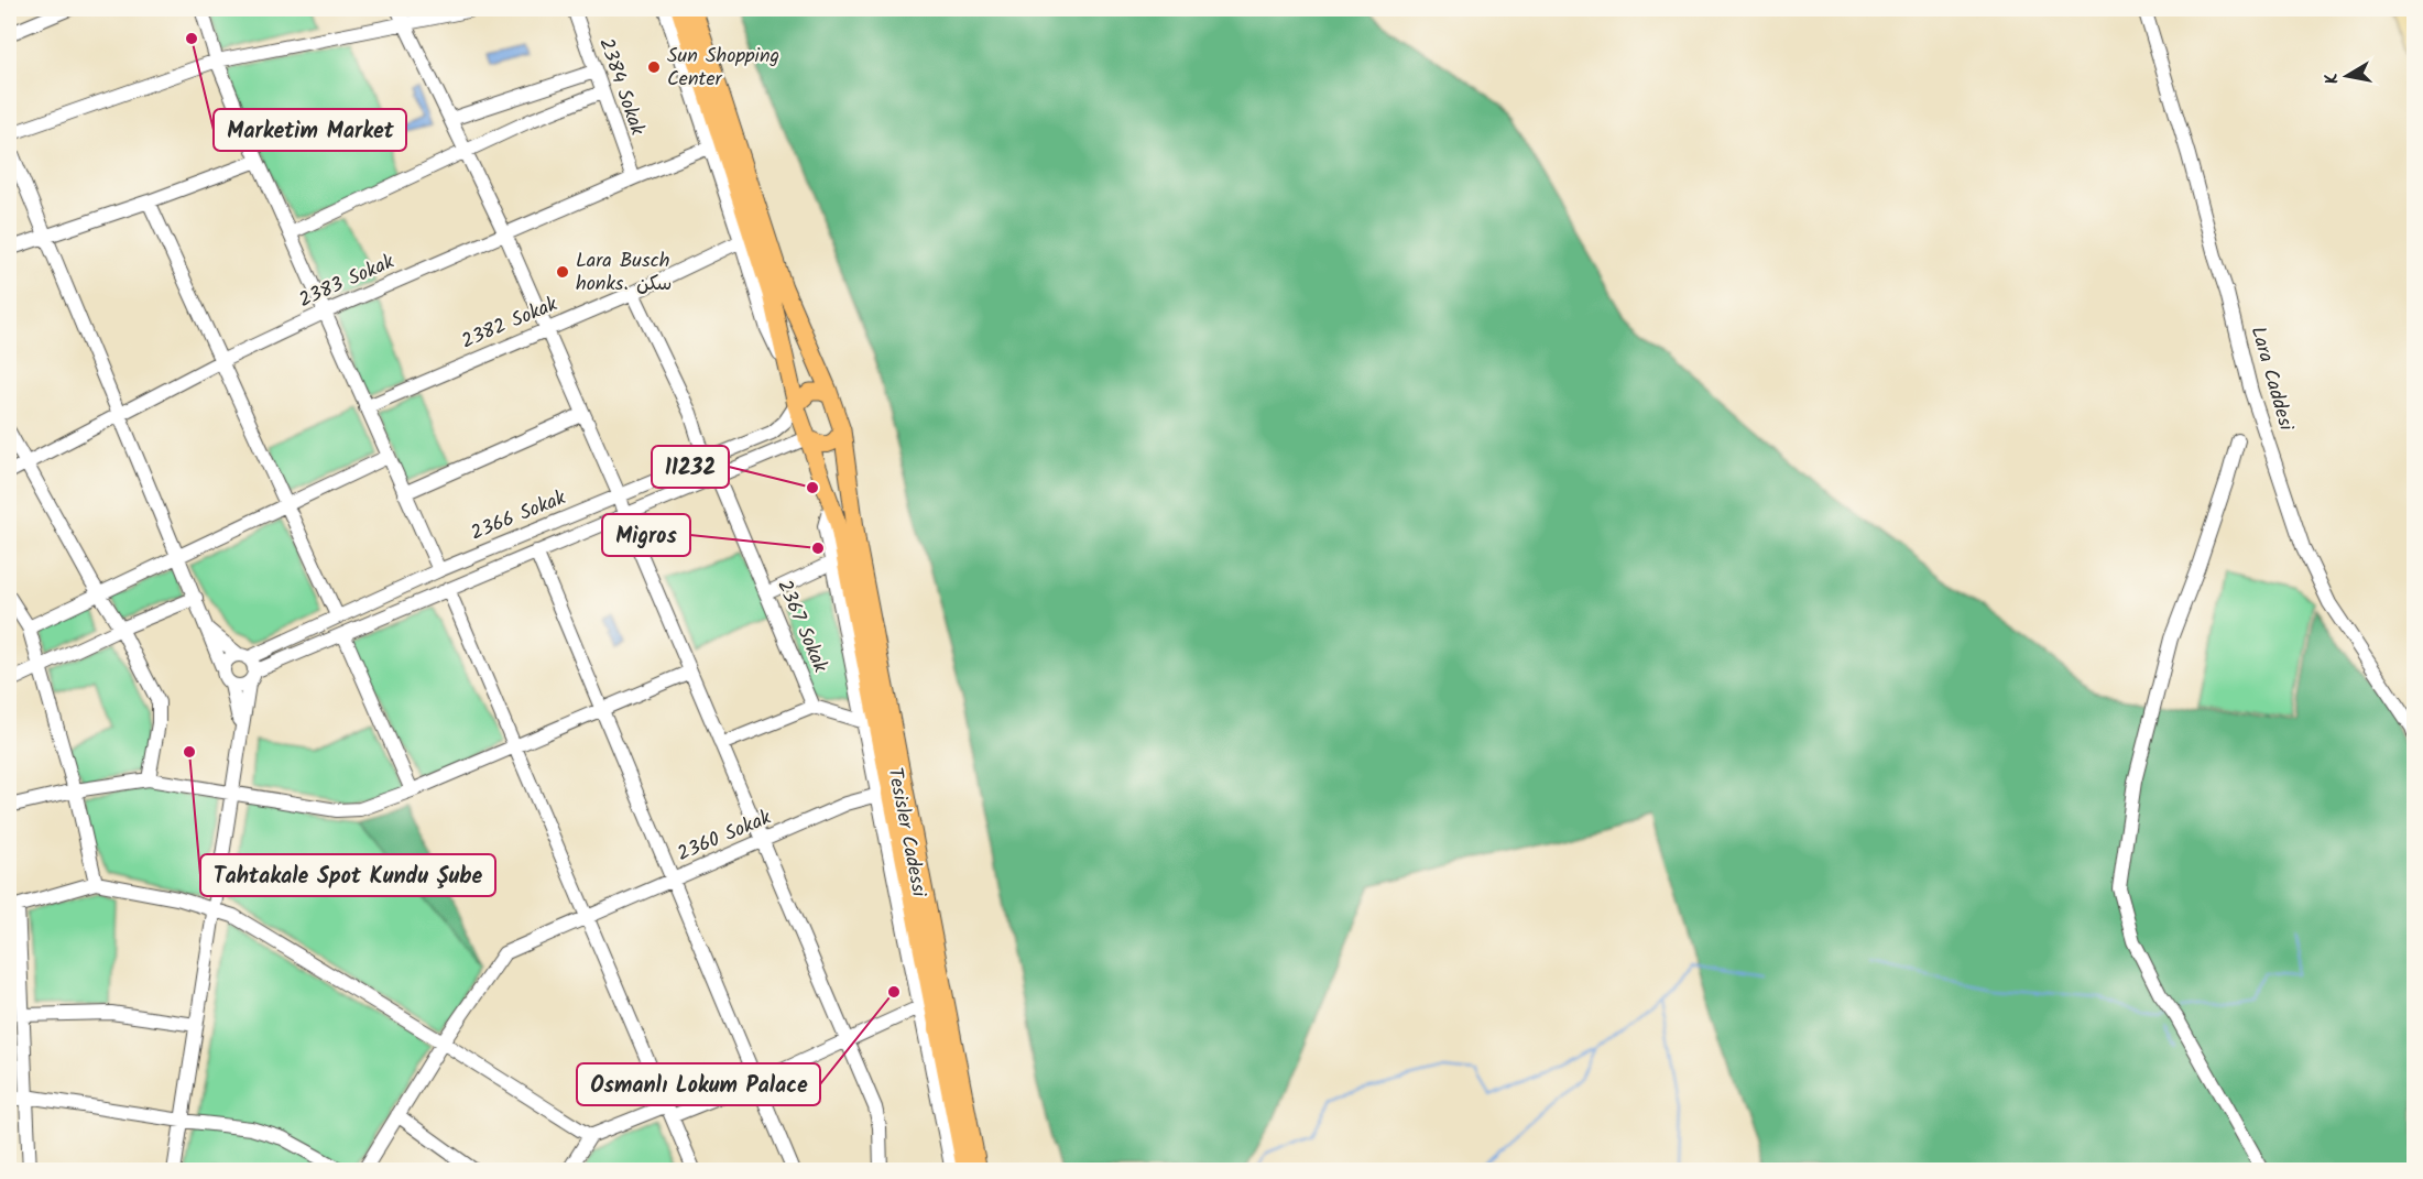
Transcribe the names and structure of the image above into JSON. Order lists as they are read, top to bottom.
{
  "streets": {
    "street": [
      "2384 Sokak",
      "2383 Sokak",
      "2382 Sokak",
      "Lara Caddesi",
      "2366 Sokak",
      "2367 Sokak",
      "Tesisler Cadessi",
      "2360 Sokak"
    ]
  },
  "crossings": [
    ["2384 Sokak", "2383 Sokak"],
    ["2366 Sokak", "2367 Sokak"],
    ["Tesisler Cadessi", "2360 Sokak"]
  ],
  "places": [
    "Marketim Market",
    "Sun Shopping Center",
    "Lara Busch honks. سكن",
    "11232",
    "Migros",
    "Tahtakale Spot Kundu Şube",
    "Osmanlı Lokum Palace"
  ],
  "north": "left"
}
